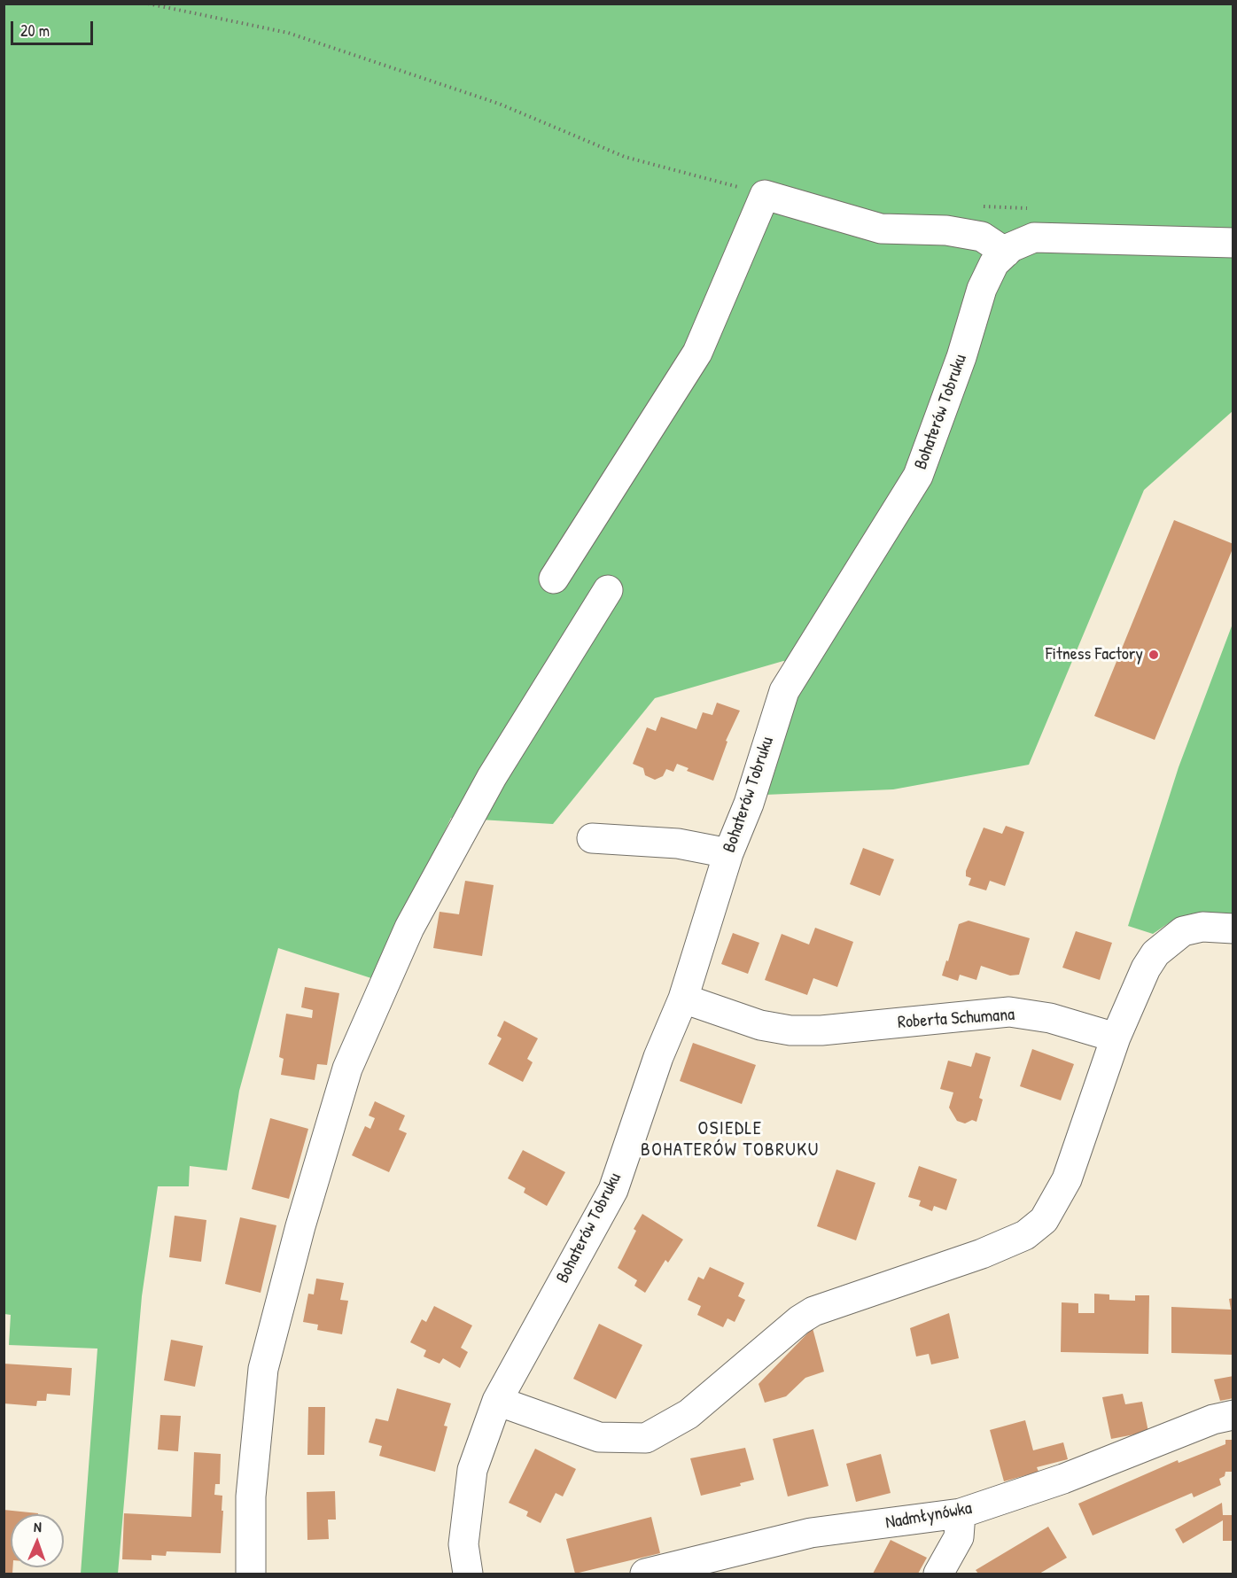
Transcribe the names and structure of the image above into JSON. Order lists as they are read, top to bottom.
{
  "streets": {
    "street": ["Bohaterów Tobruku", "Roberta Schumana", "Nadmłynówka"]
  },
  "crossings": [
    ["Bohaterów Tobruku", "Roberta Schumana"]
  ],
  "districts": ["OSIEDLE BOHATERÓW TOBRUKU"],
  "places": ["Fitness Factory"],
  "scale_bar": "20 m",
  "north": "top"
}
